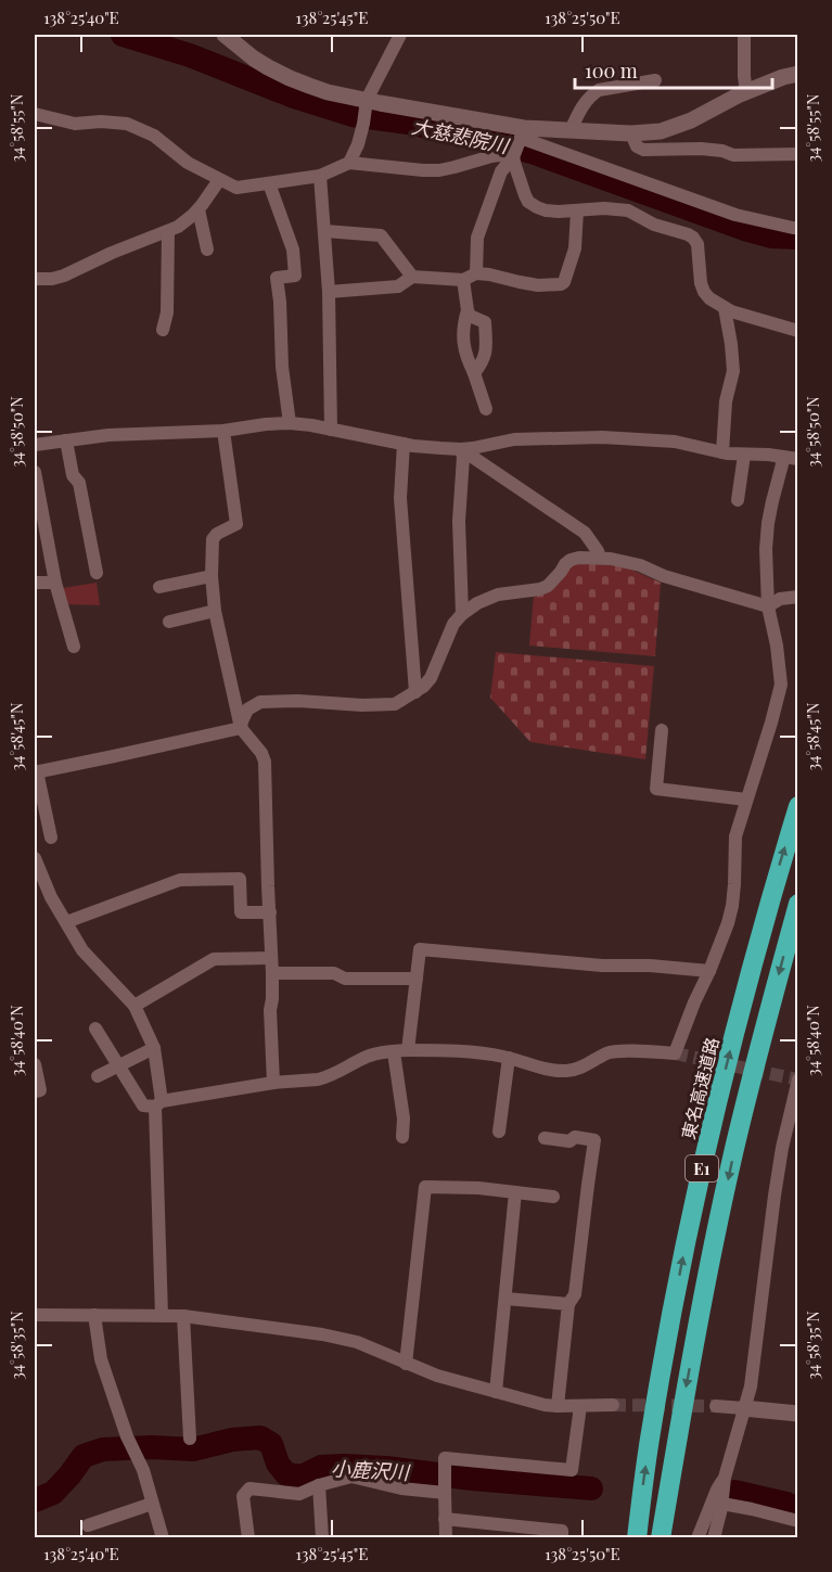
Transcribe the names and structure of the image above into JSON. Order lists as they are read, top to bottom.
{
  "streets": {
    "highway": ["東名高速道路", "E1"]
  },
  "water": ["大慈悲院川", "小鹿沢川"],
  "scale_bar": "100 m",
  "coordinates": [
    "138°25'40\"E",
    "138°25'45\"E",
    "138°25'50\"E",
    "34°58'55\"N",
    "34°58'50\"N",
    "34°58'45\"N",
    "34°58'40\"N",
    "34°58'35\"N"
  ]
}
